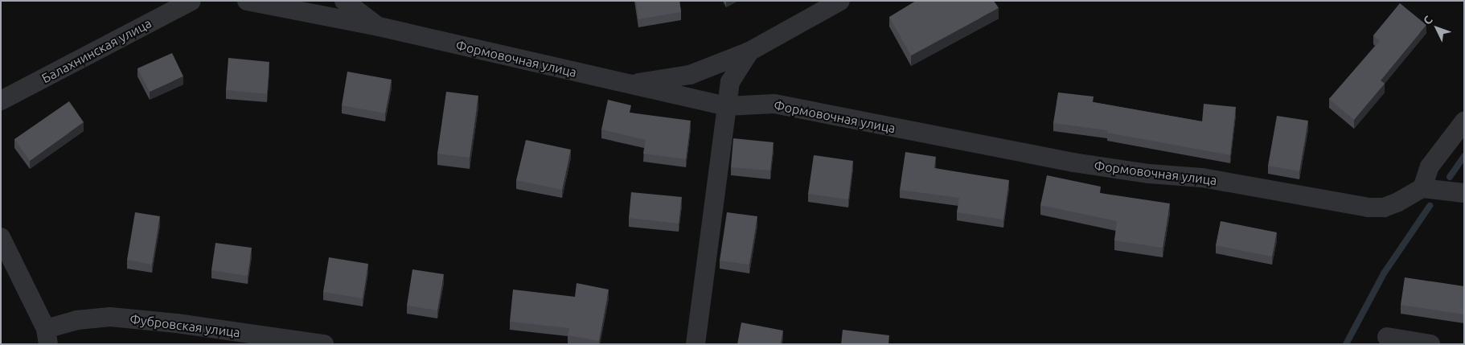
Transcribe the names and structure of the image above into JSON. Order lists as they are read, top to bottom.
{
  "streets": {
    "street": ["Балахнинская улица", "Формовочная улица", "Фубровская улица"]
  },
  "north": "top left"
}
